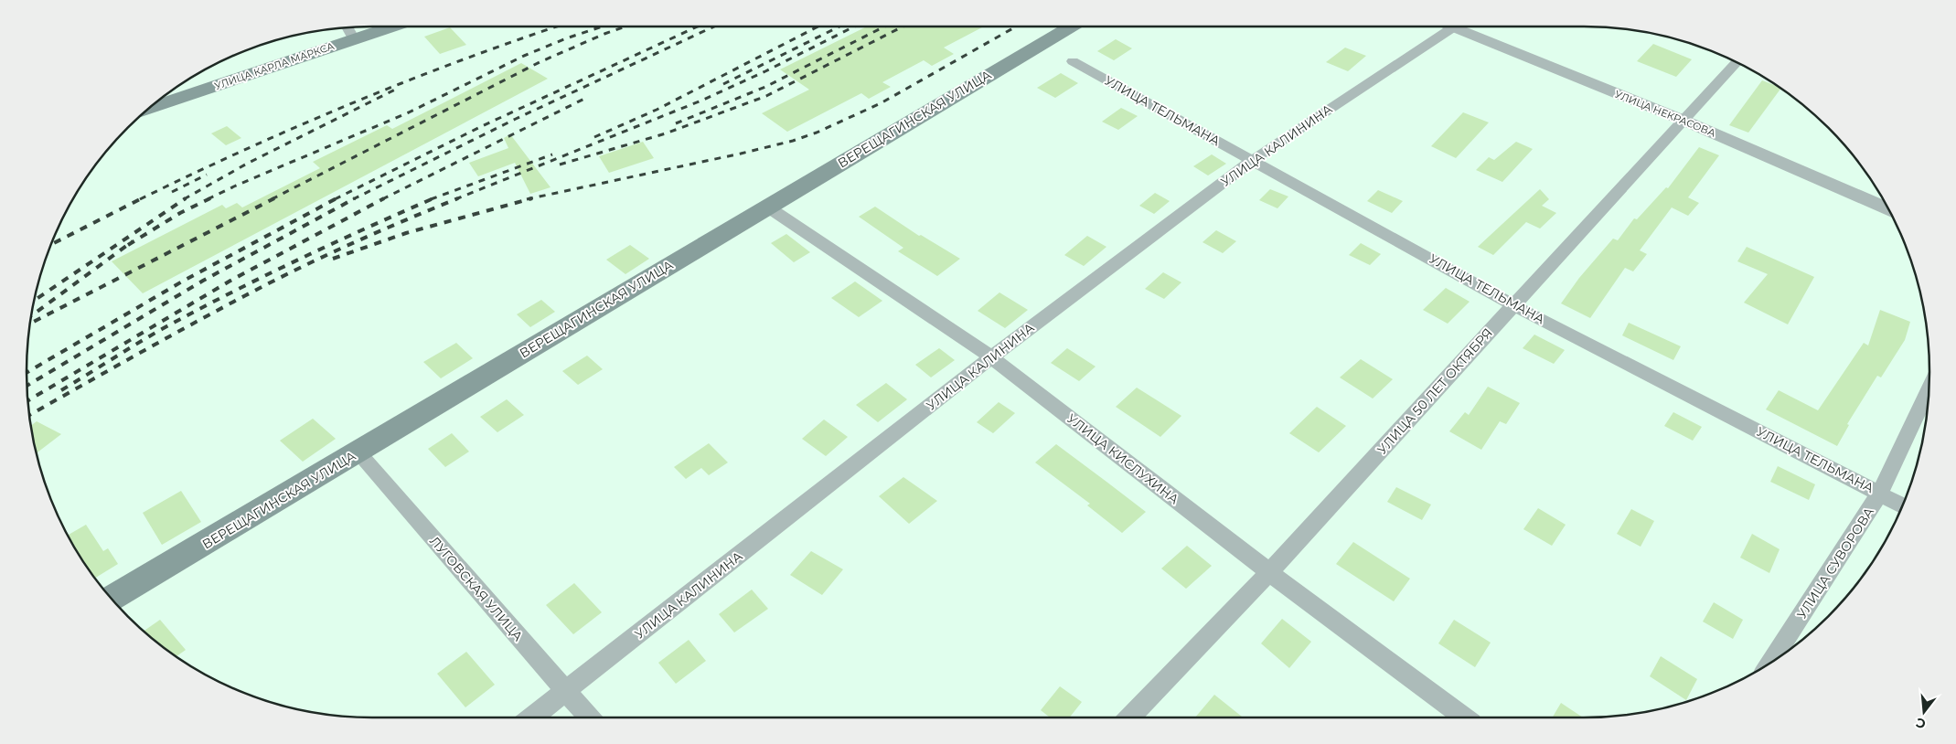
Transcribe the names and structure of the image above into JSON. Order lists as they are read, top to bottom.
{
  "streets": {
    "main road": ["УЛИЦА КАРЛА МАРКСА", "ВЕРЕЩАГИНСКАЯ УЛИЦА"],
    "street": [
      "УЛИЦА ТЕЛЬМАНА",
      "УЛИЦА НЕКРАСОВА",
      "УЛИЦА КАЛИНИНА",
      "УЛИЦА 50 ЛЕТ ОКТЯБРЯ",
      "УЛИЦА КИСЛУХИНА",
      "УЛИЦА СУВОРОВА",
      "ЛУГОВСКАЯ УЛИЦА"
    ]
  },
  "crossings": [
    ["УЛИЦА ТЕЛЬМАНА", "УЛИЦА КАЛИНИНА"],
    ["УЛИЦА ТЕЛЬМАНА", "УЛИЦА 50 ЛЕТ ОКТЯБРЯ"],
    ["УЛИЦА ТЕЛЬМАНА", "УЛИЦА СУВОРОВА"],
    ["УЛИЦА НЕКРАСОВА", "УЛИЦА 50 ЛЕТ ОКТЯБРЯ"],
    ["ВЕРЕЩАГИНСКАЯ УЛИЦА", "УЛИЦА КИСЛУХИНА"],
    ["ВЕРЕЩАГИНСКАЯ УЛИЦА", "ЛУГОВСКАЯ УЛИЦА"],
    ["УЛИЦА КАЛИНИНА", "УЛИЦА КИСЛУХИНА"],
    ["УЛИЦА КАЛИНИНА", "ЛУГОВСКАЯ УЛИЦА"],
    ["УЛИЦА 50 ЛЕТ ОКТЯБРЯ", "УЛИЦА КИСЛУХИНА"]
  ],
  "north": "bottom"
}
